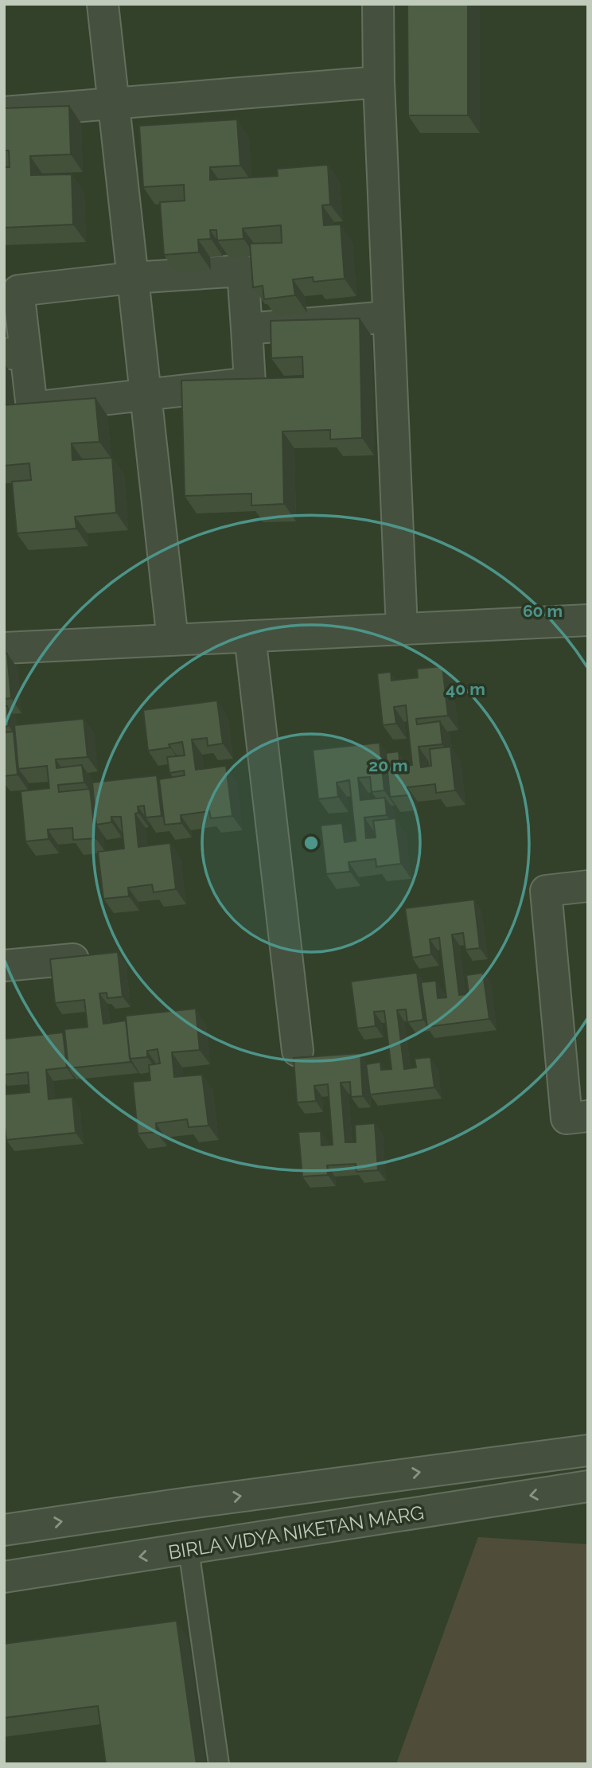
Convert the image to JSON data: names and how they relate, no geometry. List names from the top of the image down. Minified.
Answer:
{"streets":{"street":["BIRLA VIDYA NIKETAN MARG"]},"rings":["60 m","40 m","20 m"]}
